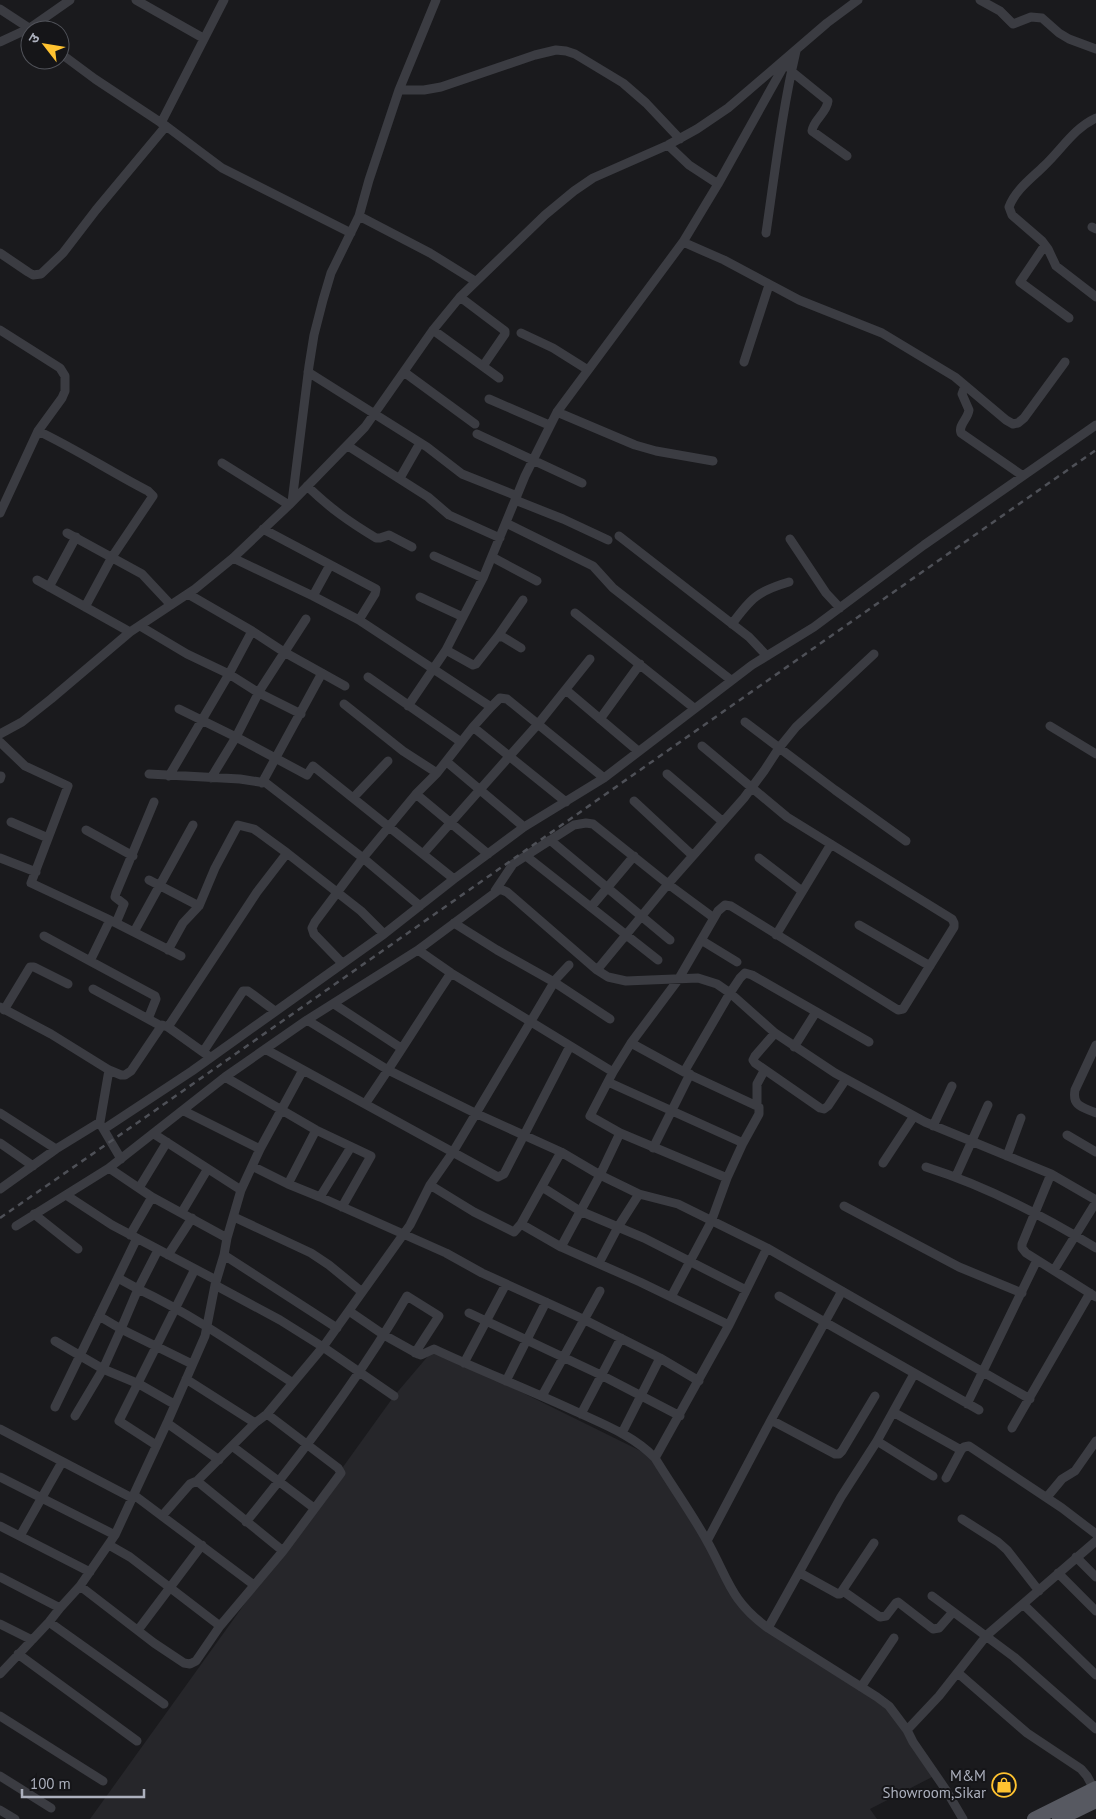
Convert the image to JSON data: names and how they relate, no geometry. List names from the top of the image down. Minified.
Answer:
{"places":{"shop":["M&M Showroom,Sikar"]},"scale_bar":"100 m","north":"top left"}
